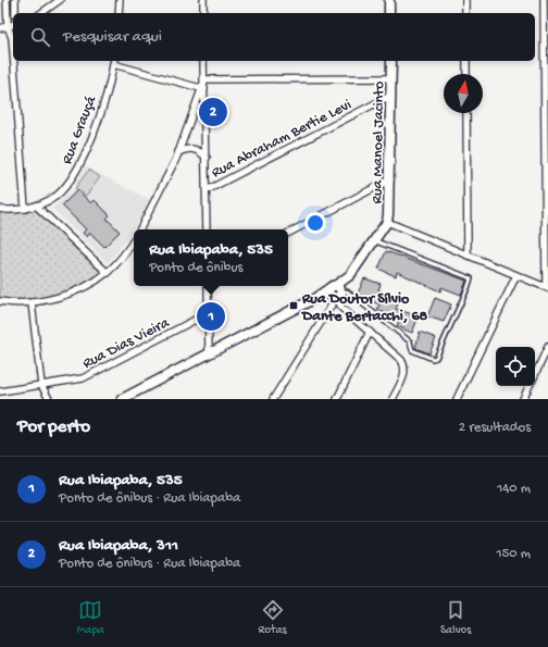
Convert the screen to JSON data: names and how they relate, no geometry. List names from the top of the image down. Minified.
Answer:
{"streets":{"street":["Rua Grauçá","Rua Abraham Bertie Levi","Rua Manoel Jacinto","Rua Dias Vieira"]},"crossings":[["Rua Abraham Bertie Levi","Rua Manoel Jacinto"]],"places":{"transit":["Rua Doutor Sílvio Dante Bertacchi, 68"]},"north":"top","page":{"search":"Pesquisar aqui","pins":["2","1"],"popup":["Rua Ibiapaba, 535","Ponto de ônibus"],"heading":["Por perto","2 resultados"],"list":[{"mark":"1","name":"Rua Ibiapaba, 535","note":"Ponto de ônibus · Rua Ibiapaba","value":"140 m"},{"mark":"2","name":"Rua Ibiapaba, 311","note":"Ponto de ônibus · Rua Ibiapaba","value":"150 m"}],"nav":["Mapa","Rotas","Salvos"]}}
